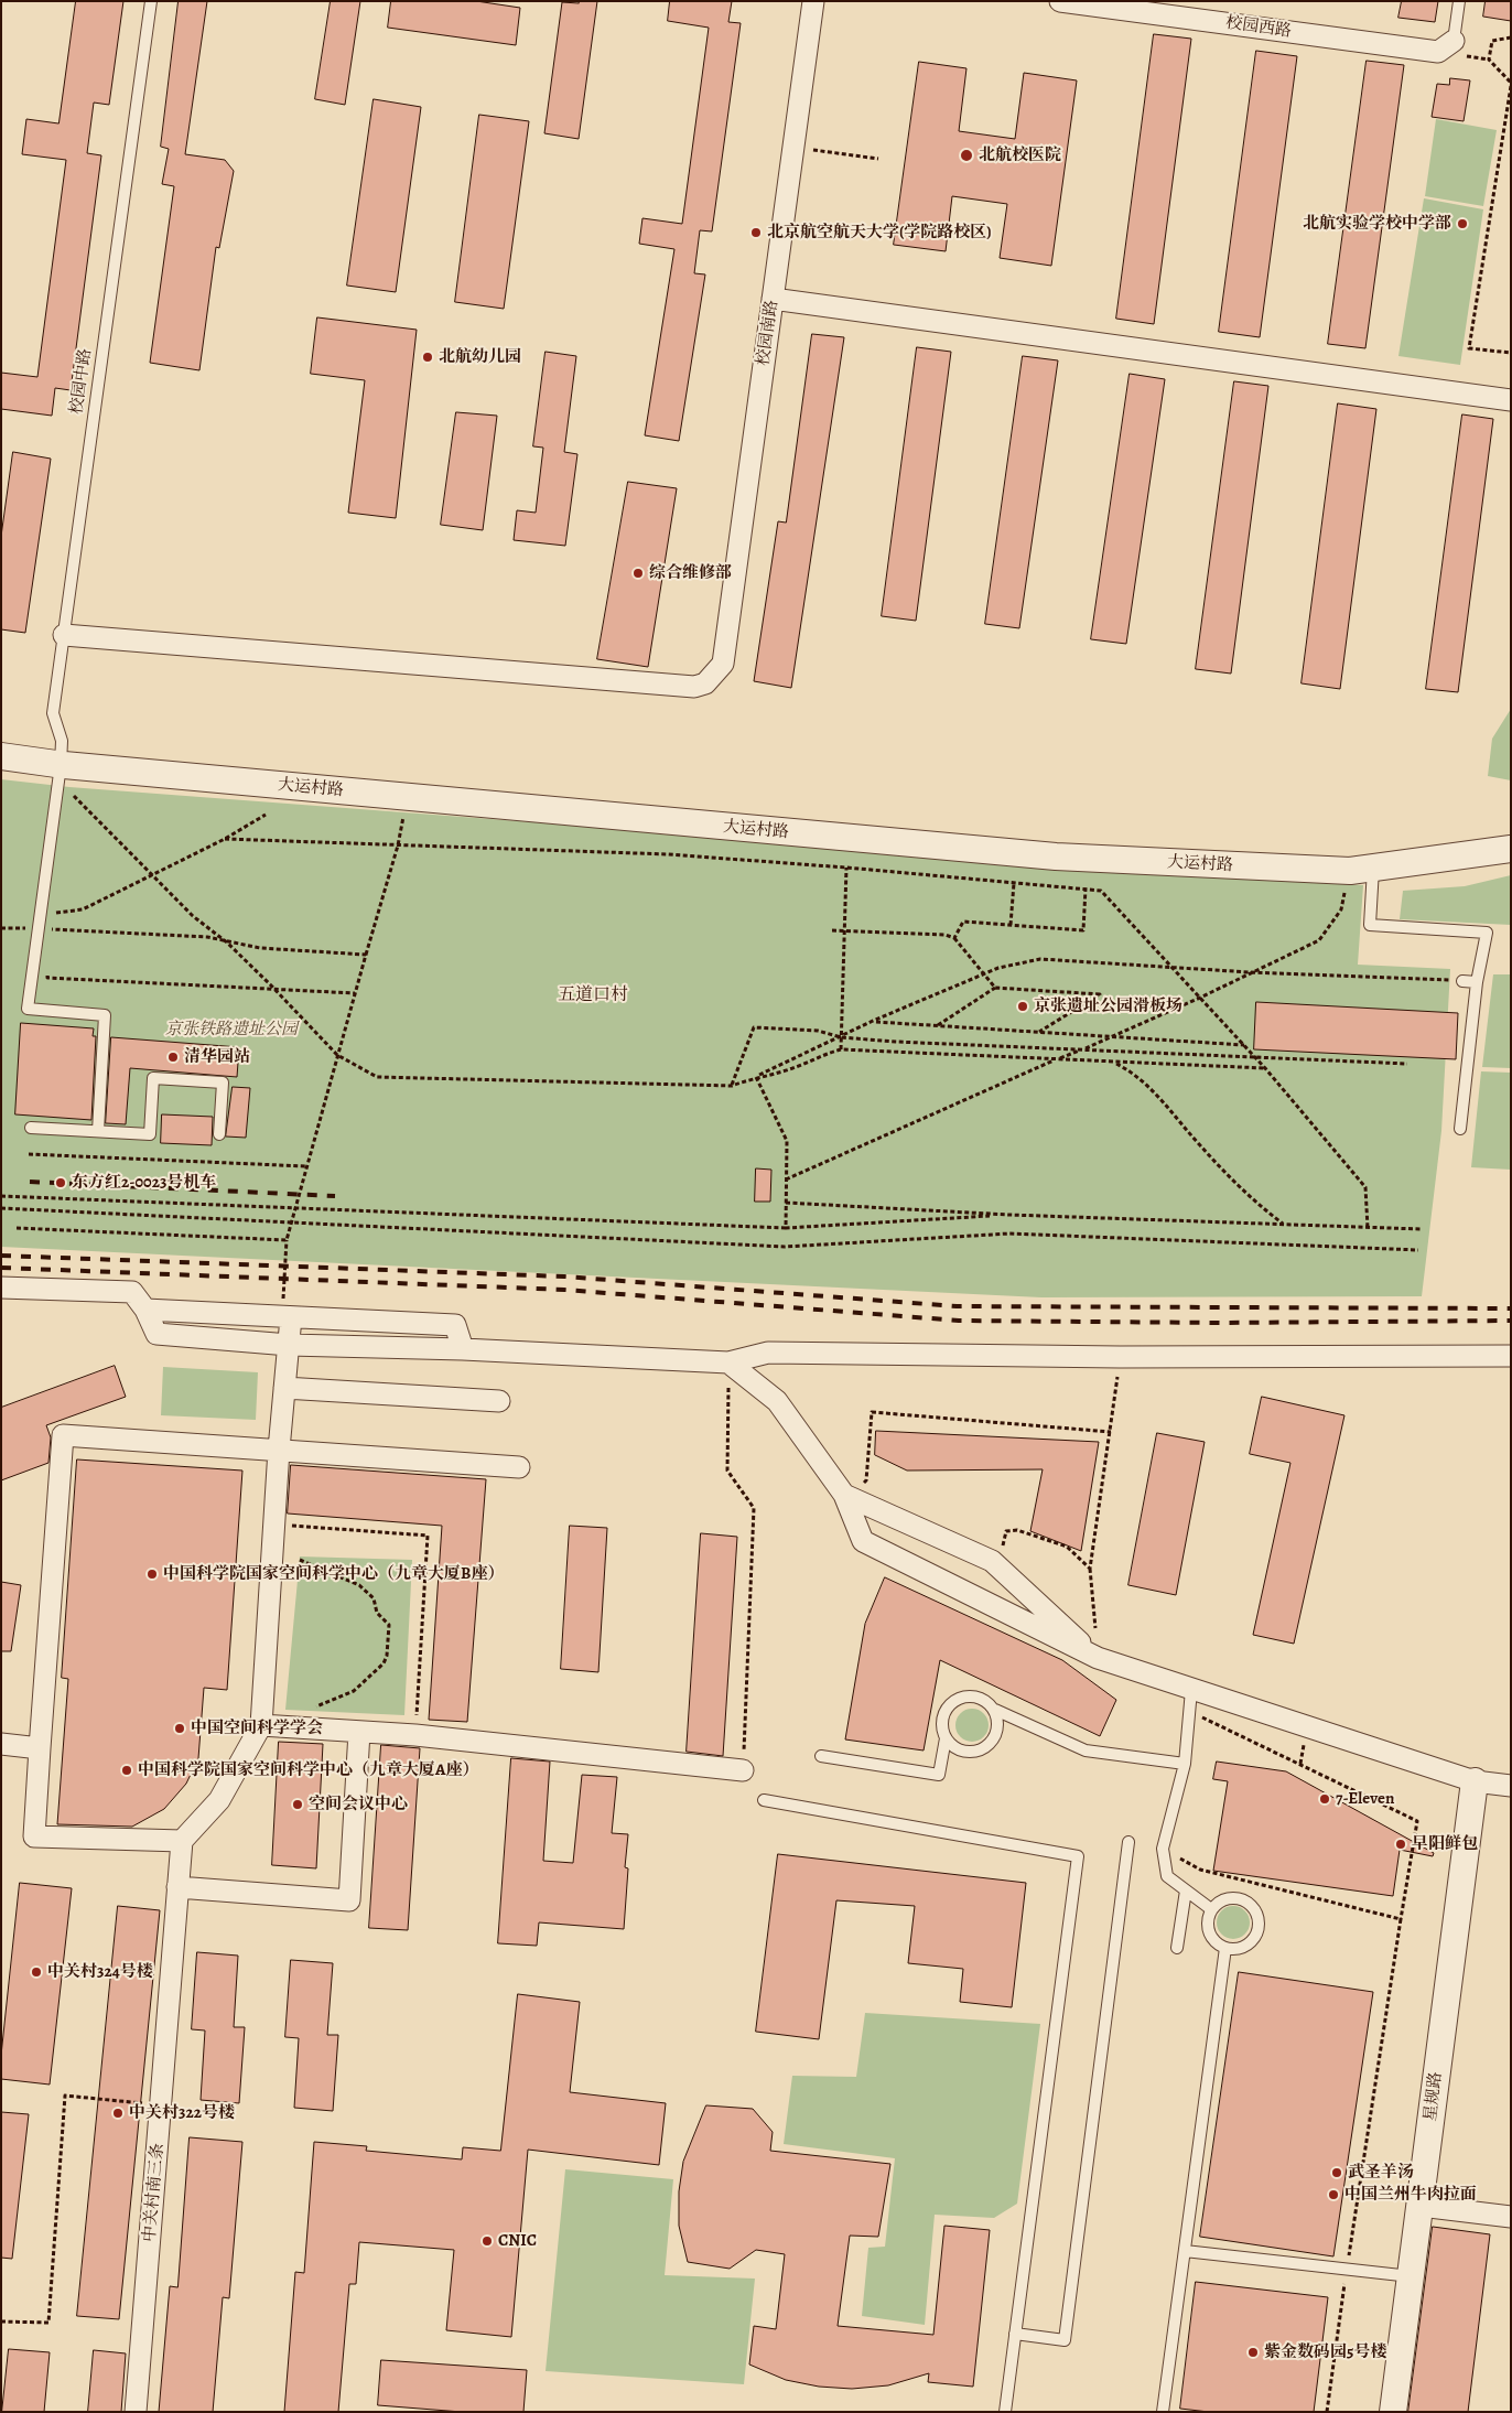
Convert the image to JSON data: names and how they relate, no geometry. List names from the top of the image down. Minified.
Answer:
{"streets":{"street":["校园西路","校园南路","大运村路","星规路","中关村南三条"],"lane":["校园中路"]},"crossings":[["校园南路","校园中路"],["校园中路","大运村路"]],"districts":["五道口村"],"parks":["京张铁路遗址公园"],"places":["北航校医院","北航实验学校中学部","北京航空航天大学(学院路校区)","北航幼儿园","综合维修部","京张遗址公园滑板场","清华园站","东方红2-0023号机车","中国科学院国家空间科学中心（九章大厦B座）","中国空间科学学会","中国科学院国家空间科学中心（九章大厦A座）","7-Eleven","空间会议中心","早阳鲜包","中关村324号楼","中关村322号楼","武圣羊汤","中国兰州牛肉拉面","CNIC","紫金数码园5号楼"]}
